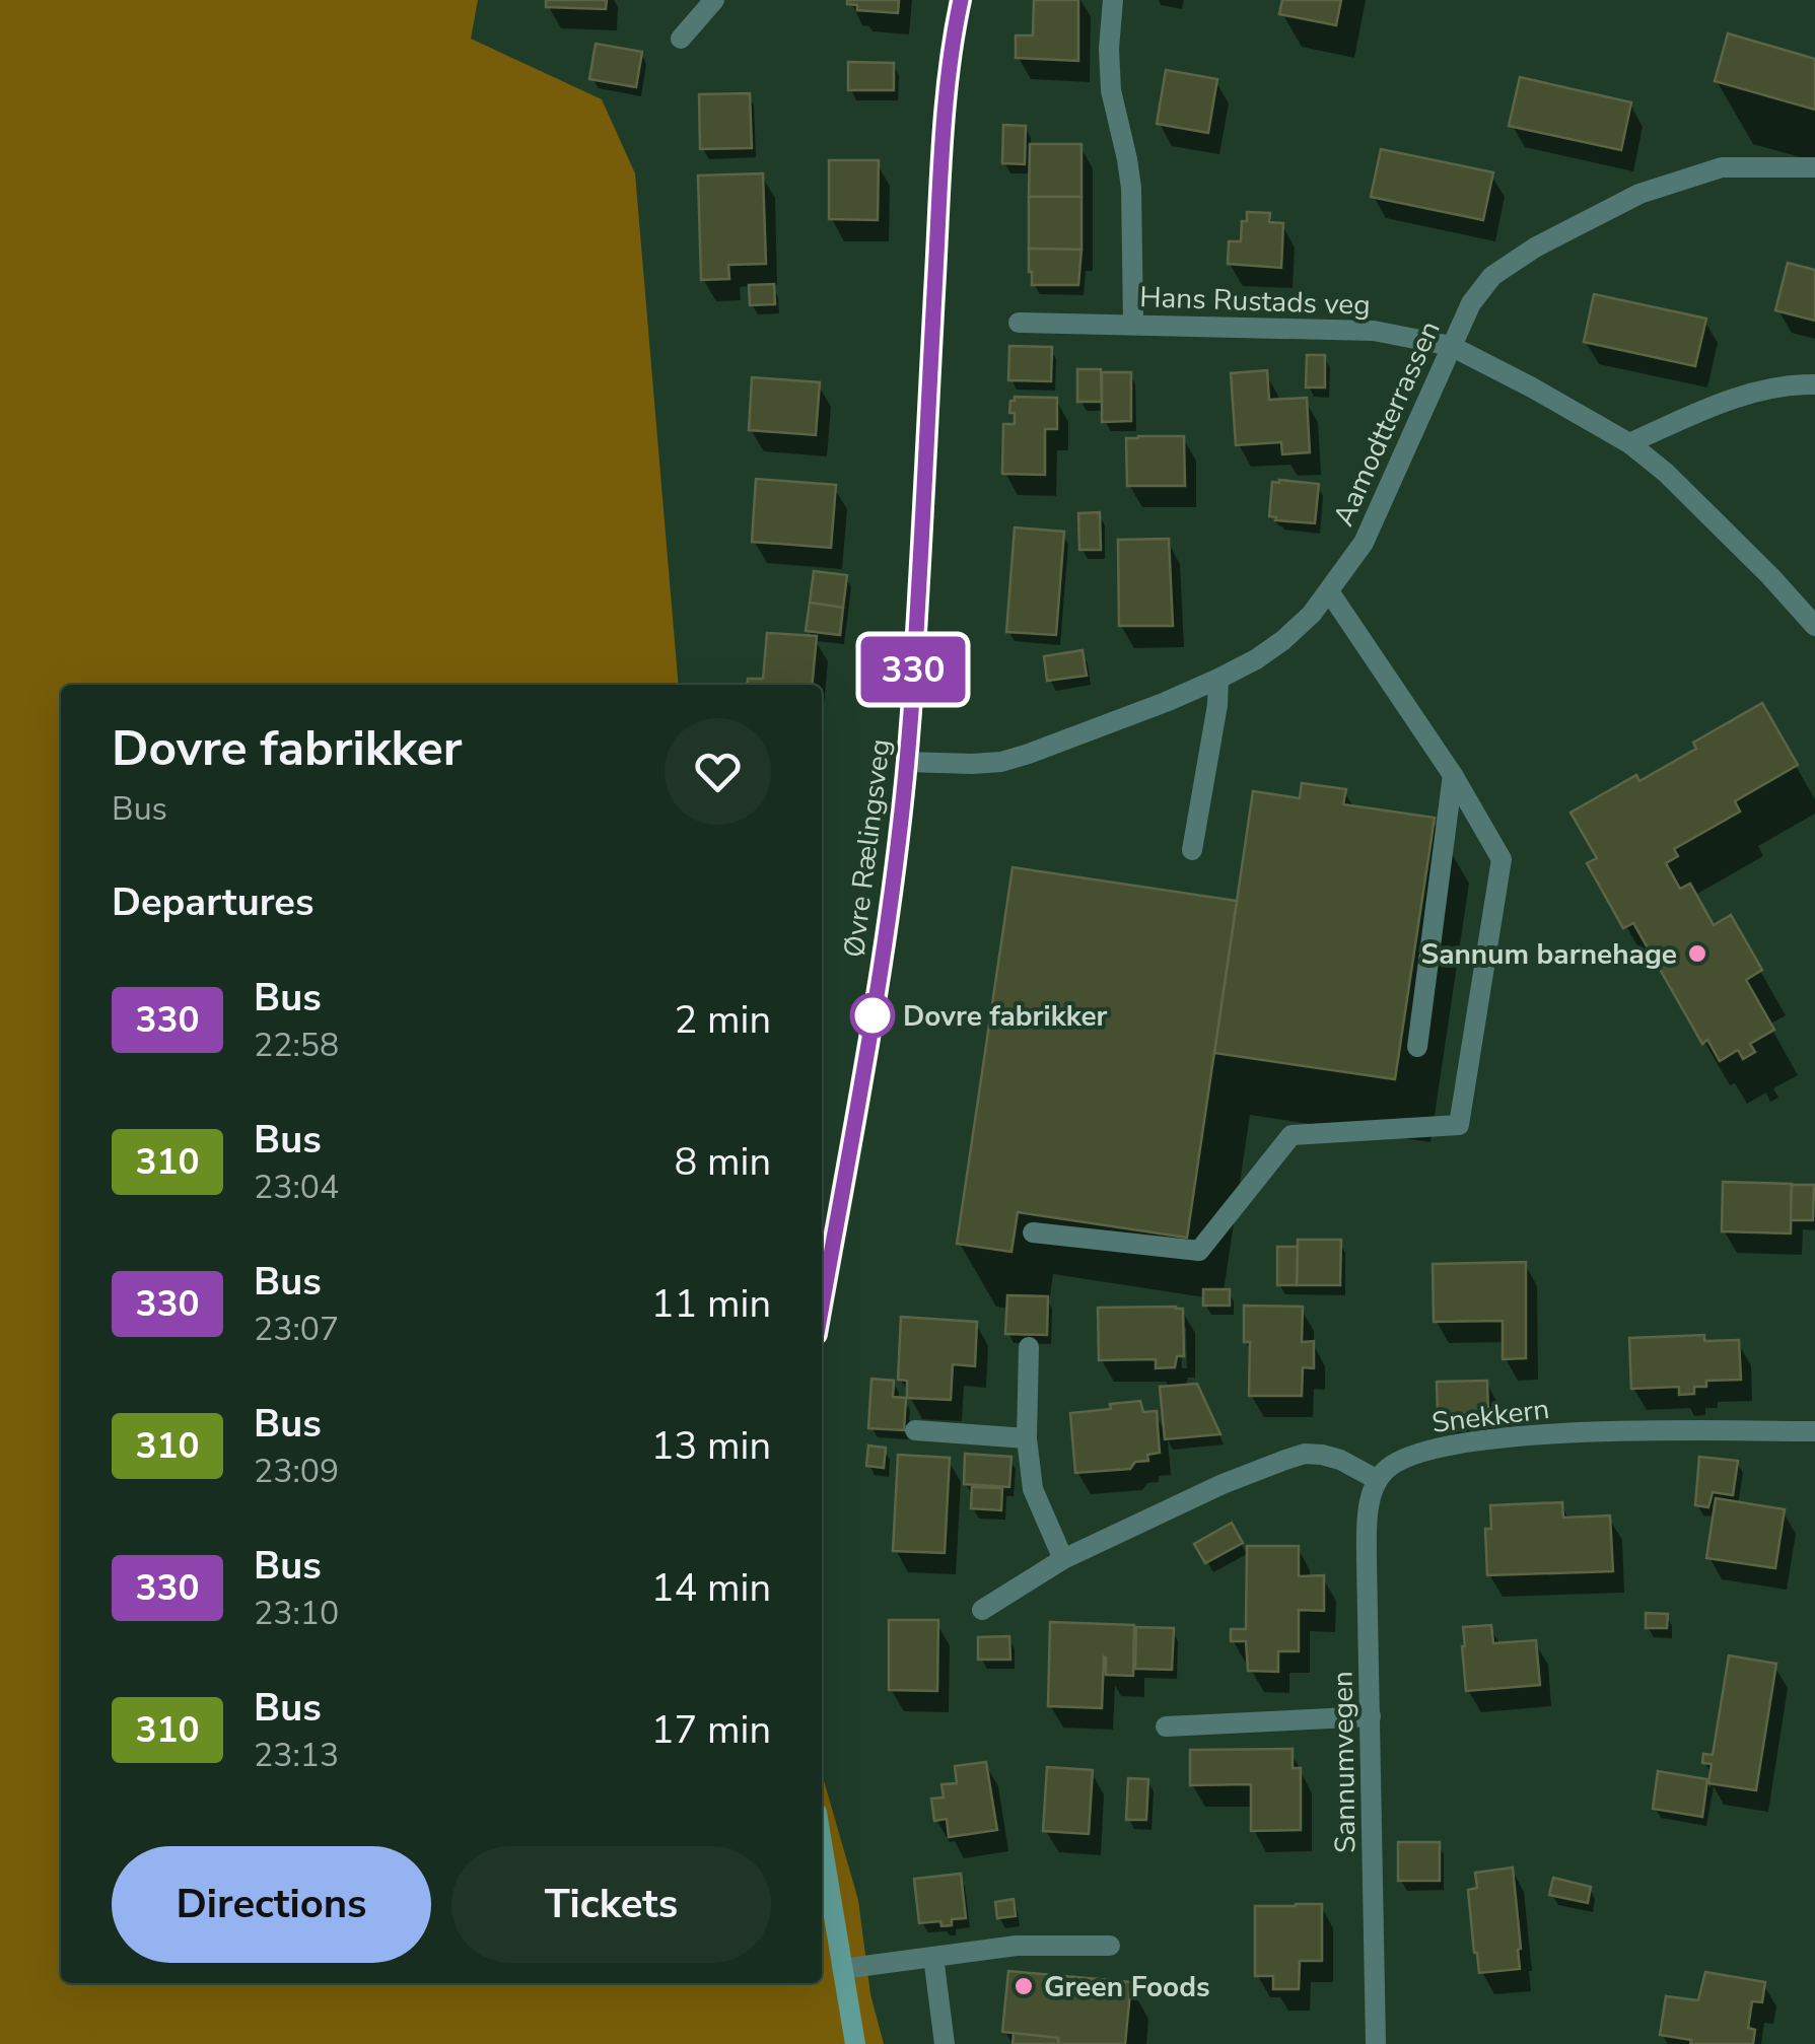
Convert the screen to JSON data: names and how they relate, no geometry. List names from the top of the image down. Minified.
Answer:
{"streets":{"main road":["Øvre Rælingsveg"],"street":["Hans Rustads veg","Aamodtterrassen","Snekkern","Sannumvegen"]},"crossings":[["Hans Rustads veg","Aamodtterrassen"],["Aamodtterrassen","Øvre Rælingsveg"],["Snekkern","Sannumvegen"]],"places":["Sannum barnehage","Dovre fabrikker","Green Foods"],"lines":["bus line 330"],"page":{"on_map":"330","heading":[["Dovre fabrikker","Bus"],"Departures"],"list":[{"mark":"330","name":"Bus","note":"22:58","value":"2 min"},{"mark":"310","name":"Bus","note":"23:04","value":"8 min"},{"mark":"330","name":"Bus","note":"23:07","value":"11 min"},{"mark":"310","name":"Bus","note":"23:09","value":"13 min"},{"mark":"330","name":"Bus","note":"23:10","value":"14 min"},{"mark":"310","name":"Bus","note":"23:13","value":"17 min"}],"buttons":["Directions","Tickets"]}}
